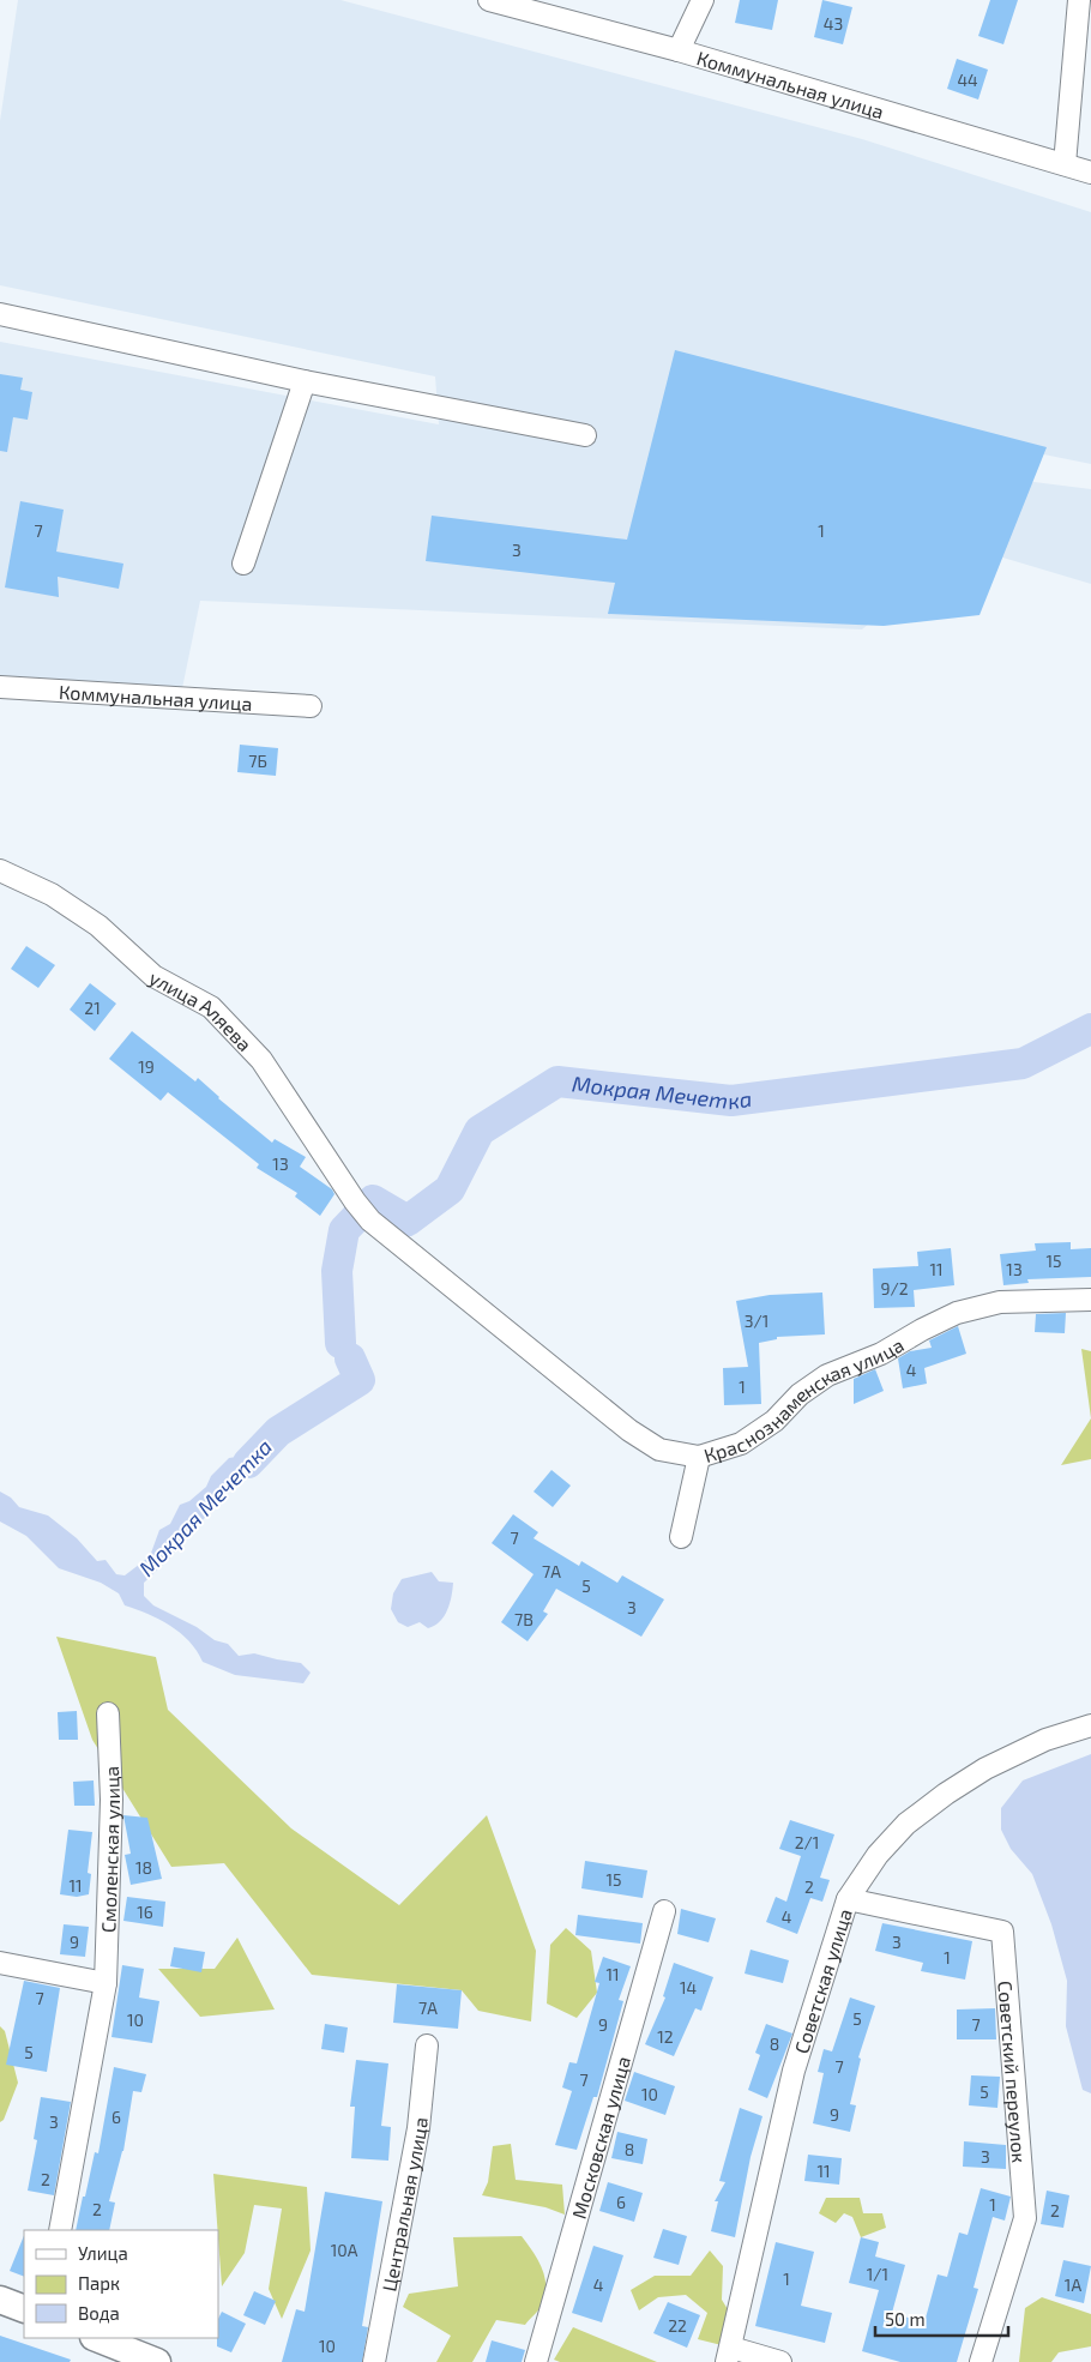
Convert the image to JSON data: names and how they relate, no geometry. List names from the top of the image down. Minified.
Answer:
{"streets":{"street":["Коммунальная улица","улица Аляева","Краснознаменская улица","Смоленская улица","Советская улица","Советский переулок","Московская улица","Центральная улица"]},"crossings":[["улица Аляева","Краснознаменская улица"],["Советская улица","Советский переулок"]],"water":["Мокрая Мечетка"],"house_numbers":["43","44","7","1","3","7Б","21","19","13","15","11","13","9/2","3/1","4","1","7","7А","5","3","7В","2/1","18","15","11","2","16","4","9","3","1","11","14","7","7А","5","10","9","7","12","8","5","7","7","5","10","9","6","3","8","3","11","2","6","1","2","2","10А","1/1","1","4","1А","22","10"],"legend":["Улица","Парк","Вода"],"scale_bar":"50 m"}
